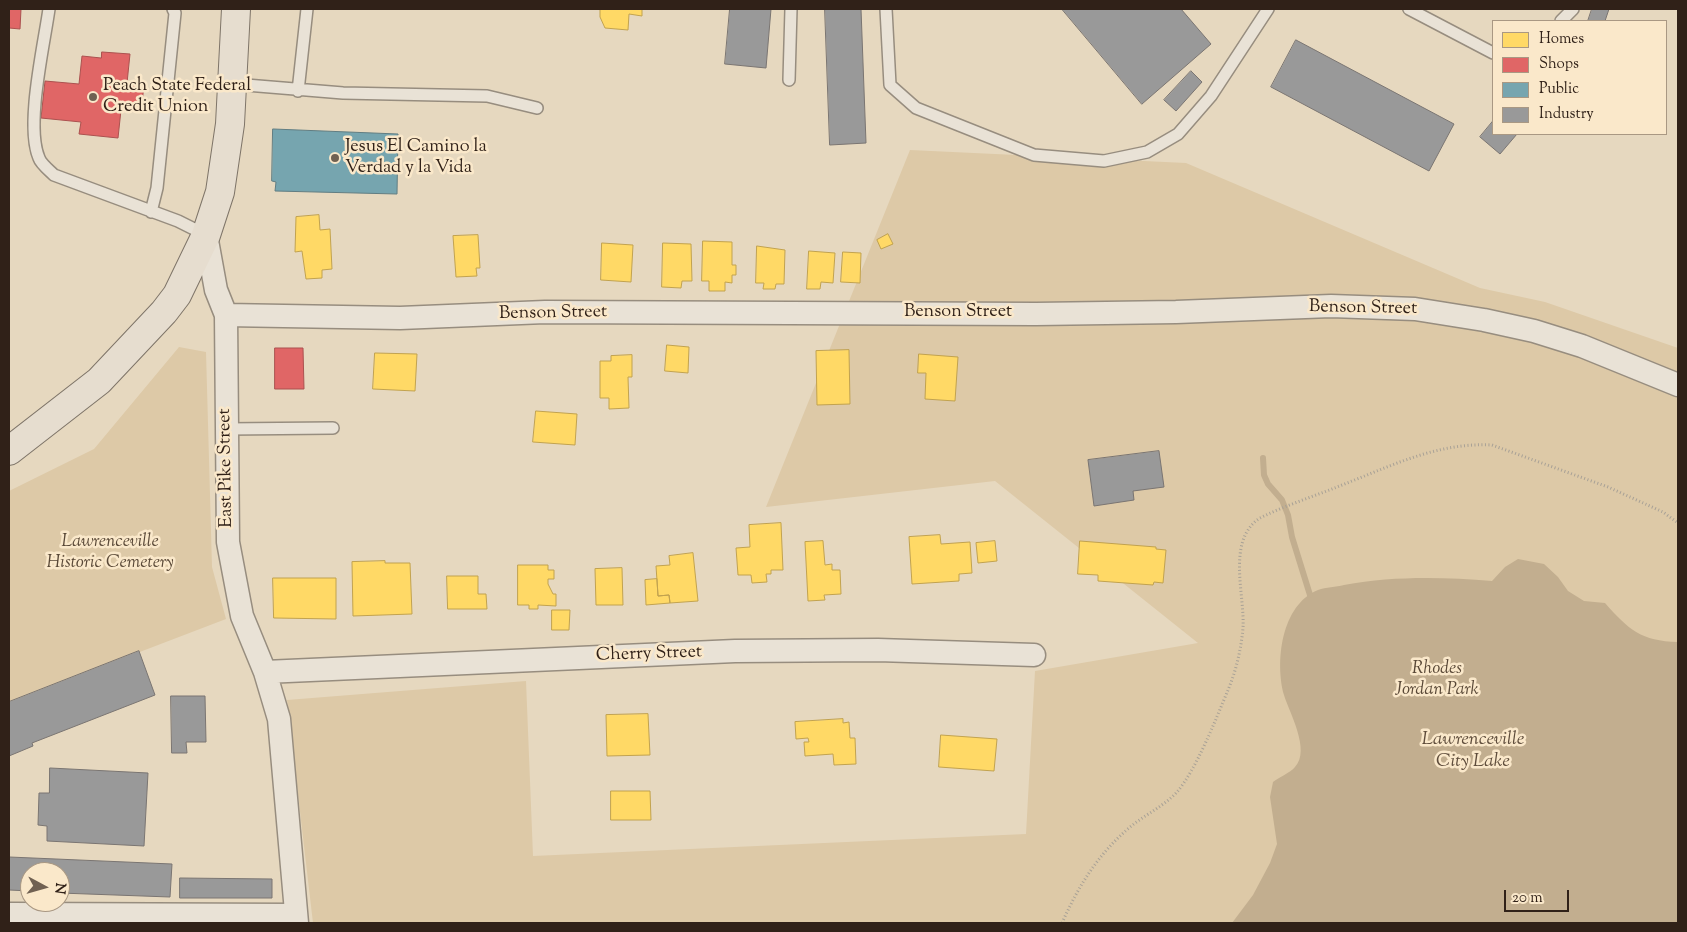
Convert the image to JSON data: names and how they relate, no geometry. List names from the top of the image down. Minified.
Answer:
{"streets":{"main road":["East Pike Street"],"street":["Benson Street","Cherry Street"]},"crossings":[["Benson Street","East Pike Street"],["East Pike Street","Cherry Street"]],"water":["Lawrenceville City Lake"],"parks":["Lawrenceville Historic Cemetery","Rhodes Jordan Park"],"places":["Peach State Federal Credit Union","Jesus El Camino la Verdad y la Vida"],"legend":["Homes","Shops","Public","Industry"],"scale_bar":"20 m","north":"right"}
